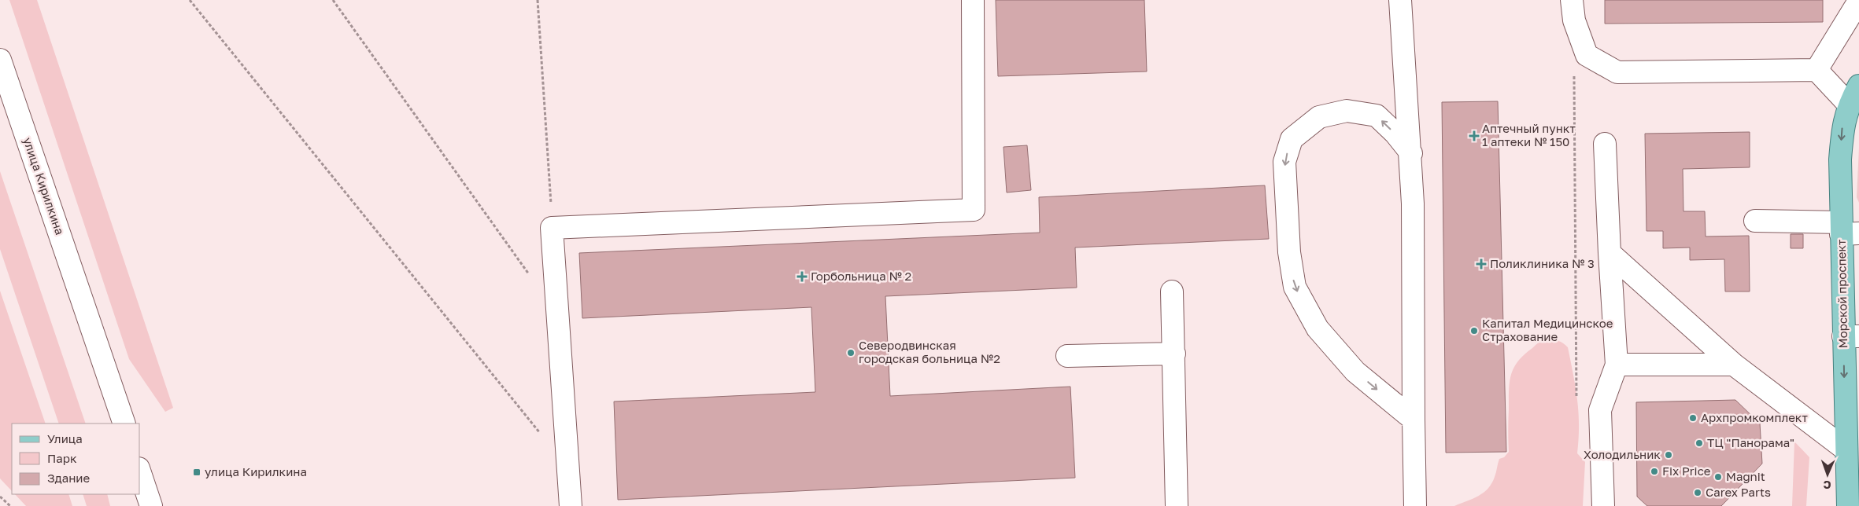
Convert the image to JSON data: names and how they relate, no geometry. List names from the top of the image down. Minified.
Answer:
{"streets":{"main road":["Морской проспект"],"street":["улица Кирилкина"]},"one_way":["Морской проспект"],"places":{"health":["Аптечный пункт 1 аптеки № 150","Поликлиника № 3","Горбольница № 2"],"other":["Капитал Медицинское Страхование","Северодвинская городская больница №2","Архпромкомплект","ТЦ \"Панорама\"","Холодильник","Fix Price","Magnit","Carex Parts"],"transit":["улица Кирилкина"]},"legend":["Улица","Парк","Здание"],"north":"bottom"}
